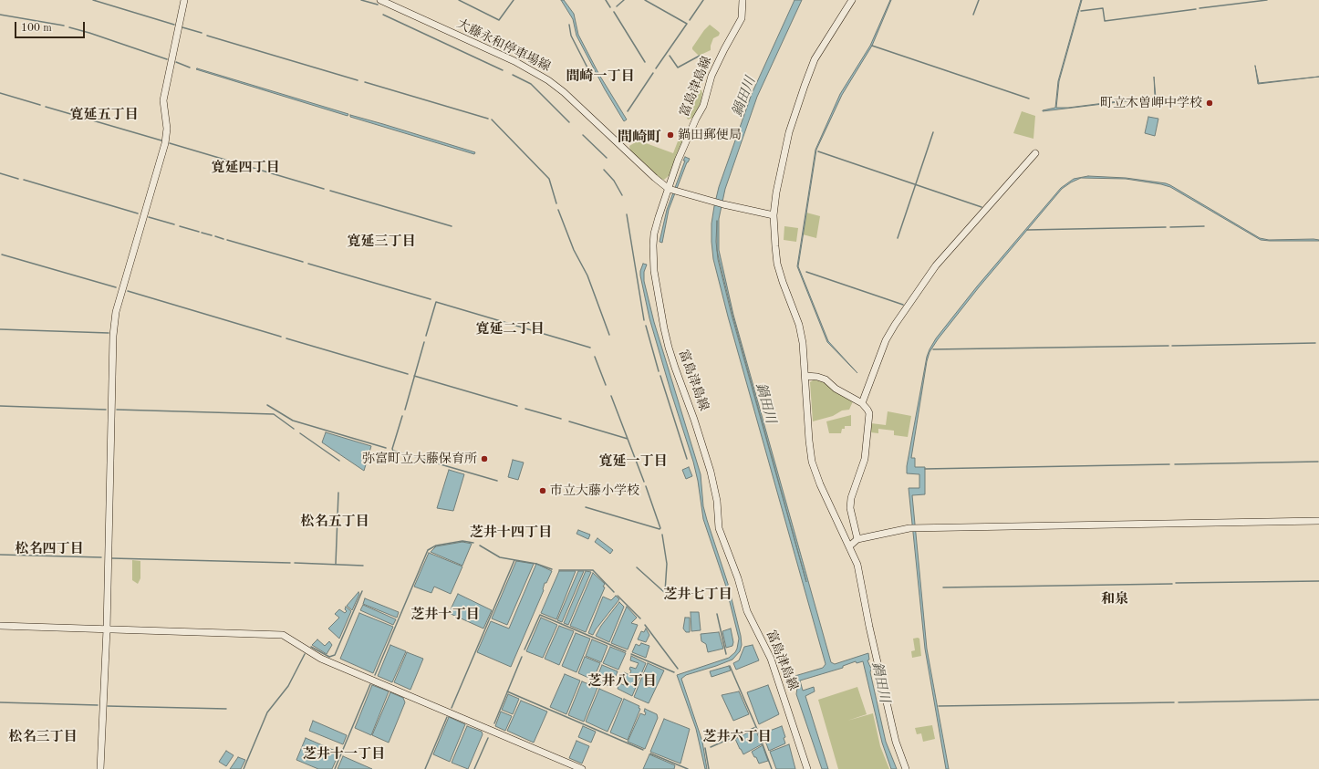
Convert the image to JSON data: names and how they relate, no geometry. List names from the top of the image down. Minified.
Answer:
{"streets":{"street":["大藤永和停車場線","富島津島線"]},"crossings":[["大藤永和停車場線","富島津島線"]],"districts":["間崎一丁目","寛延五丁目","間崎町","寛延四丁目","寛延三丁目","寛延二丁目","寛延一丁目","松名五丁目","芝井十四丁目","松名四丁目","芝井七丁目","和泉","芝井十丁目","芝井八丁目","松名三丁目","芝井六丁目","芝井十一丁目"],"water":["鍋田川"],"places":["町立木曽岬中学校","鍋田郵便局","弥富町立大藤保育所","市立大藤小学校"],"scale_bar":"100 m"}
